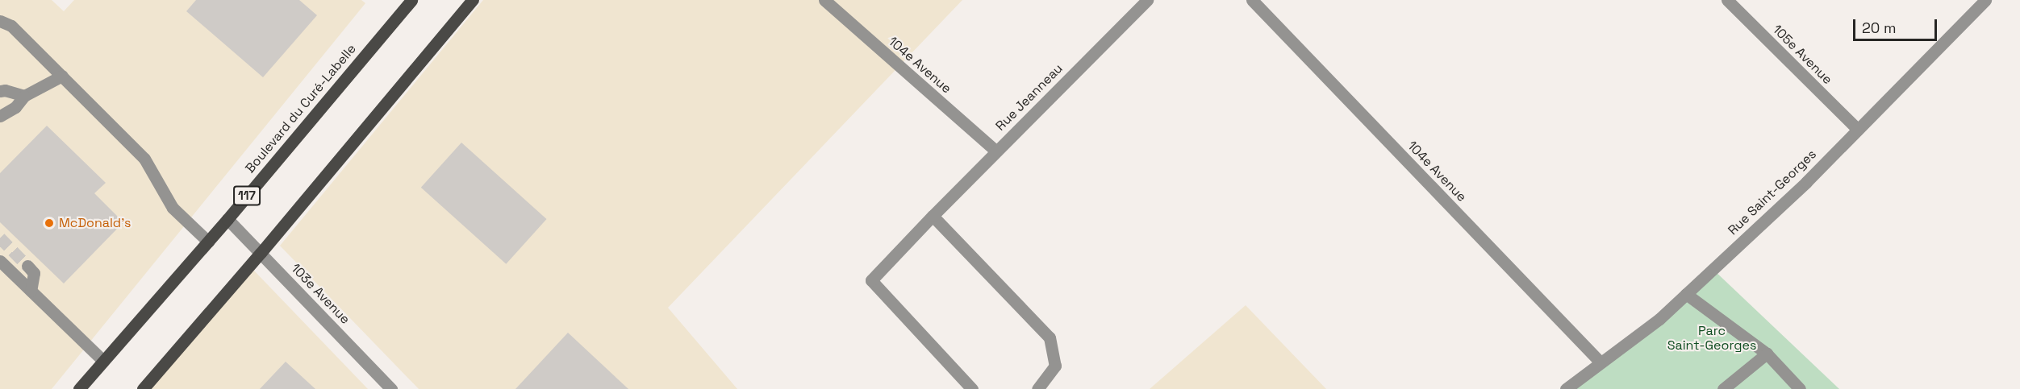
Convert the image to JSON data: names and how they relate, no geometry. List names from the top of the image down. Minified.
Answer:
{"streets":{"main road":["Boulevard du Curé-Labelle","117"],"street":["105e Avenue","104e Avenue","Rue Jeanneau","Rue Saint-Georges","103e Avenue"]},"crossings":[["105e Avenue","Rue Saint-Georges"],["104e Avenue","Rue Jeanneau"],["104e Avenue","Rue Saint-Georges"],["Boulevard du Curé-Labelle","103e Avenue"]],"parks":["Parc Saint-Georges"],"places":["McDonald's"],"scale_bar":"20 m"}
